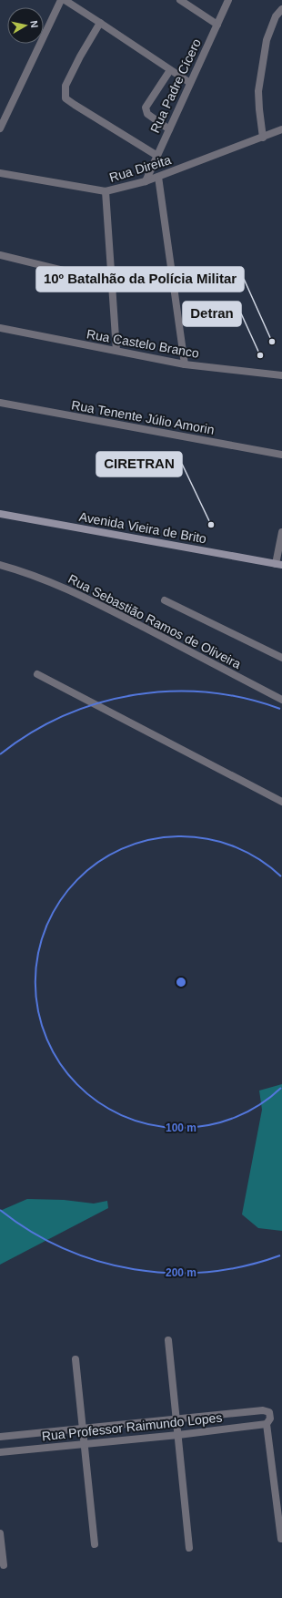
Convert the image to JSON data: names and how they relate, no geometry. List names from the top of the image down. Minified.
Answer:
{"streets":{"main road":["Avenida Vieira de Brito"],"street":["Rua Padre Cícero","Rua Direita","Rua Castelo Branco","Rua Tenente Júlio Amorin","Rua Sebastião Ramos de Oliveira","Rua Professor Raimundo Lopes"]},"crossings":[["Rua Padre Cícero","Rua Direita"]],"places":["10º Batalhão da Polícia Militar","Detran","CIRETRAN"],"north":"right","rings":["100 m","200 m"]}
